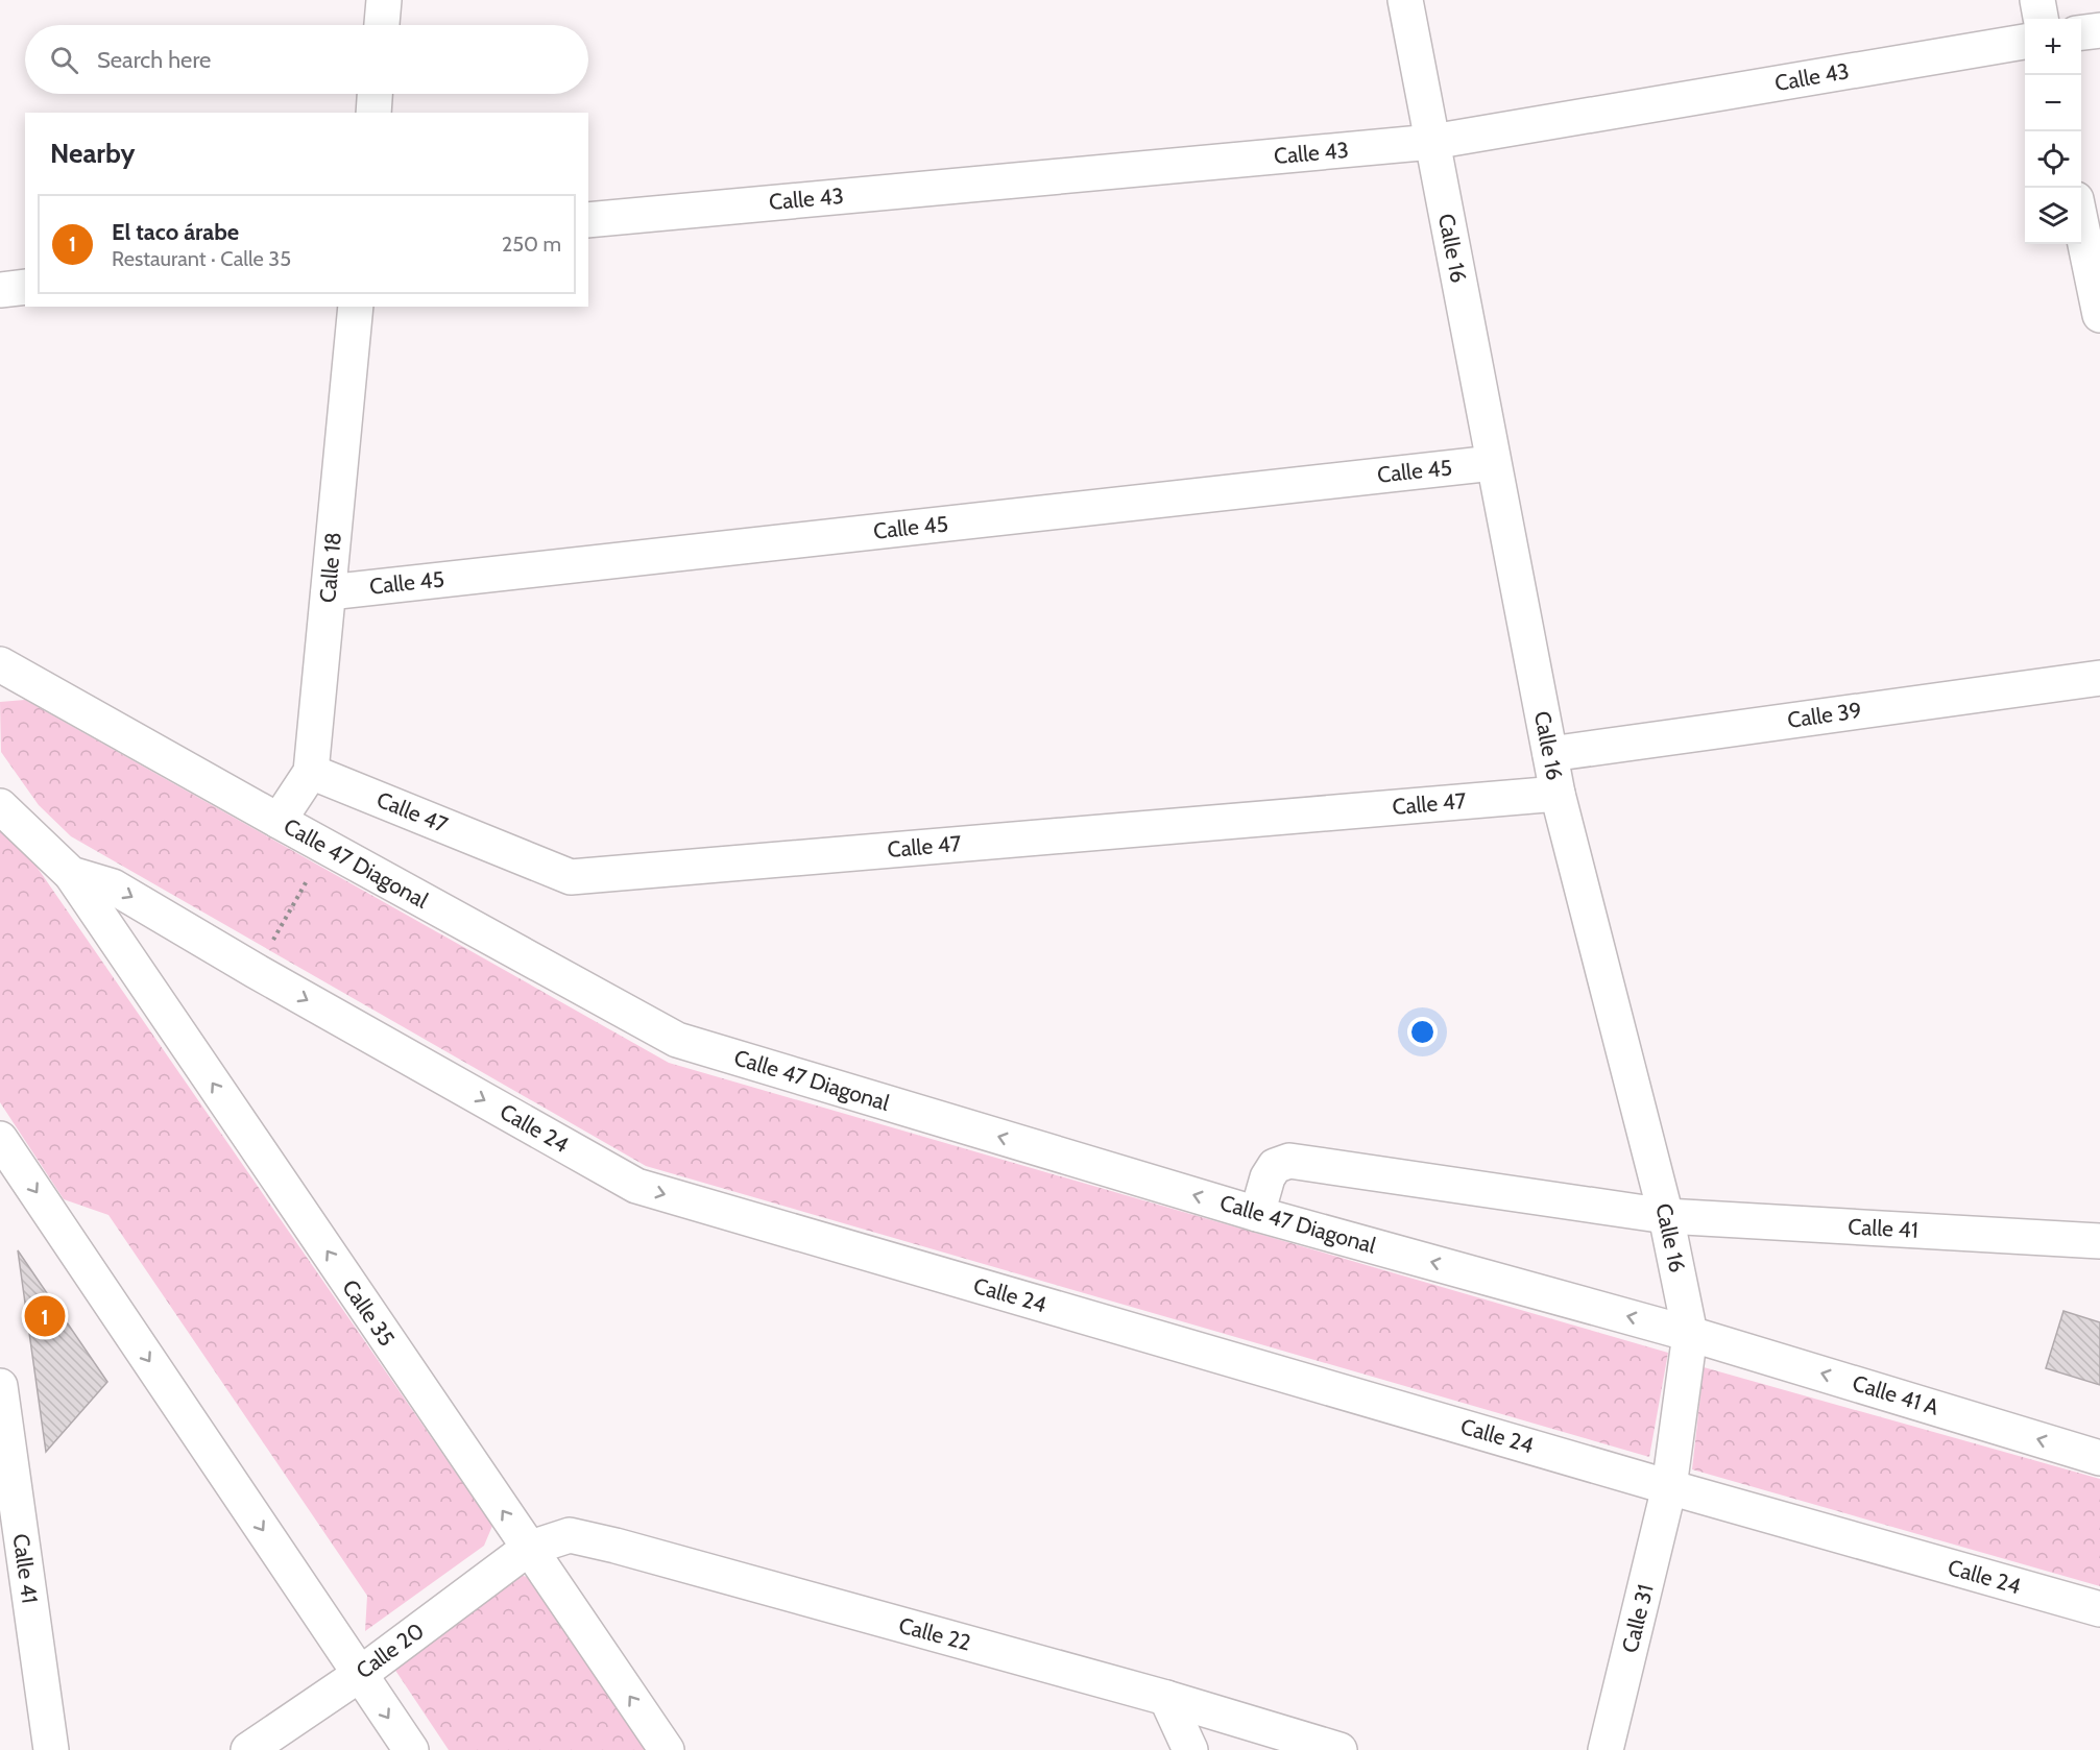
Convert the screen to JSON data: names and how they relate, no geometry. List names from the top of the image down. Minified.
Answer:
{"streets":{"street":["Calle 43","Calle 16","Calle 45","Calle 18","Calle 39","Calle 47","Calle 47 Diagonal","Calle 24","Calle 41","Calle 35","Calle 41 A","Calle 31","Calle 22","Calle 20"]},"crossings":[["Calle 43","Calle 16"],["Calle 16","Calle 45"],["Calle 16","Calle 39"],["Calle 16","Calle 47"],["Calle 16","Calle 47 Diagonal"],["Calle 16","Calle 24"],["Calle 16","Calle 41"],["Calle 16","Calle 41 A"],["Calle 16","Calle 31"],["Calle 45","Calle 18"],["Calle 18","Calle 47"],["Calle 18","Calle 47 Diagonal"],["Calle 47 Diagonal","Calle 41"],["Calle 47 Diagonal","Calle 41 A"],["Calle 24","Calle 35"],["Calle 24","Calle 31"],["Calle 35","Calle 22"],["Calle 35","Calle 20"],["Calle 22","Calle 20"]],"one_way":["Calle 47 Diagonal","Calle 24","Calle 41 A"],"page":{"map_buttons":["+","−"],"search":"Search here","heading":"Nearby","list":[{"mark":"1","name":"El taco árabe","note":"Restaurant · Calle 35","value":"250 m"}],"pins":"1"}}
